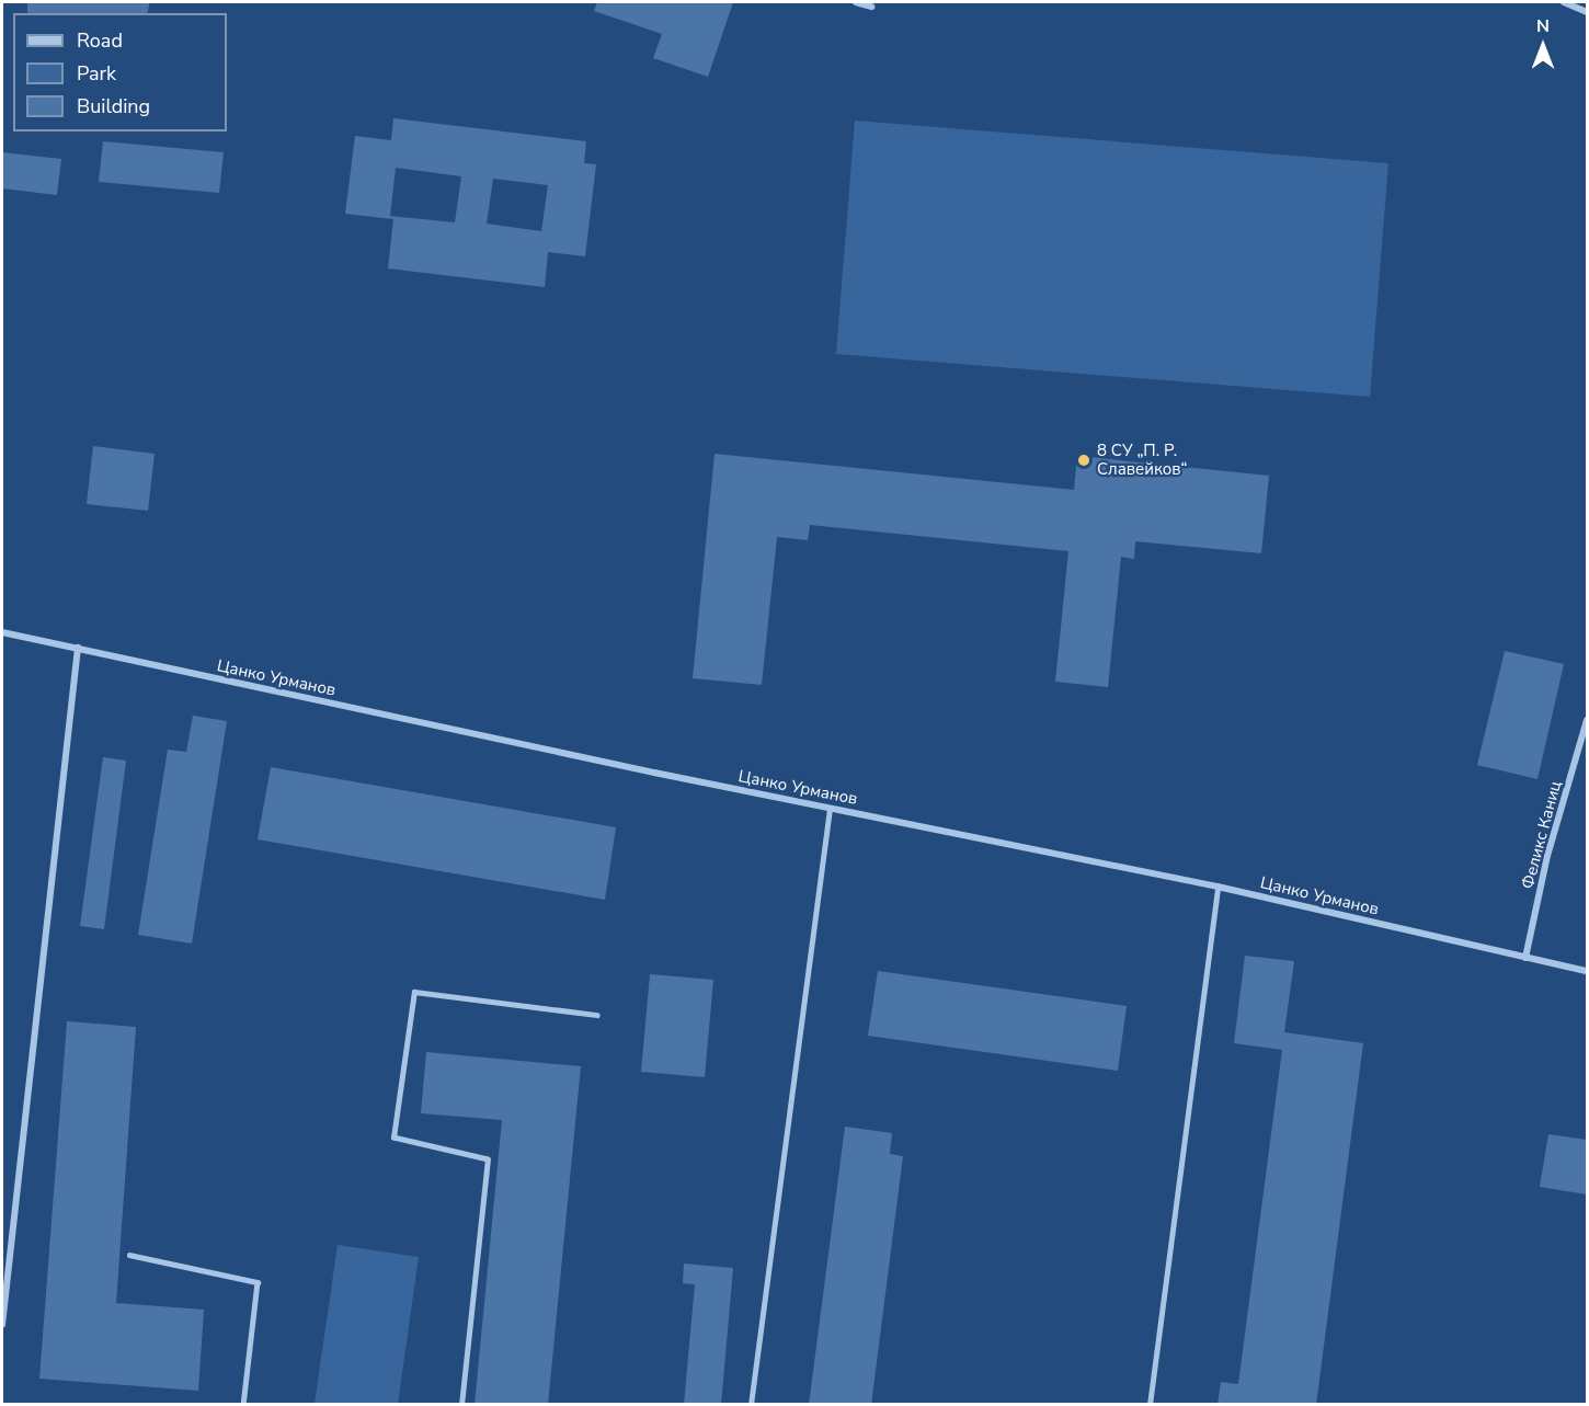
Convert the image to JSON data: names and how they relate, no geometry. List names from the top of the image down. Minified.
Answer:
{"streets":{"street":["Цанко Урманов","Феликс Каниц"]},"crossings":[["Цанко Урманов","Феликс Каниц"]],"places":["8 СУ „П. Р. Славейков“"],"legend":["Road","Park","Building"],"north":"top"}
